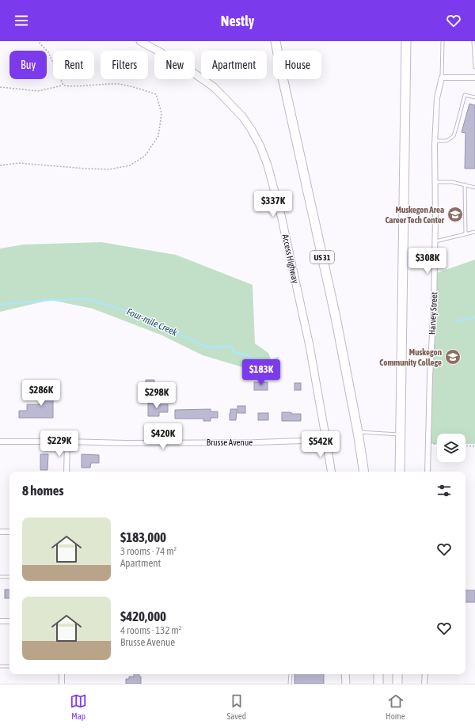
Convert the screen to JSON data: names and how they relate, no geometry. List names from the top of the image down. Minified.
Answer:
{"streets":{"highway":["US 31"],"street":["Access Highway","Harvey Street","Brusse Avenue"]},"crossings":[["Access Highway","Brusse Avenue"]],"water":["Four-mile Creek"],"places":{"school or university":["Muskegon Area Career Tech Center","Muskegon Community College"]},"page":{"header":"Nestly","chip":["Buy","Rent","Filters","New","Apartment","House"],"price":["$337K","$308K","$183K","$286K","$298K","$420K","$229K","$542K"],"heading":"8 homes","list":[{"name":"$183,000","note":"3 rooms · 74 m² · Apartment"},{"name":"$420,000","note":"4 rooms · 132 m² · Brusse Avenue"}],"tabs":["Map","Saved","Home"]}}
